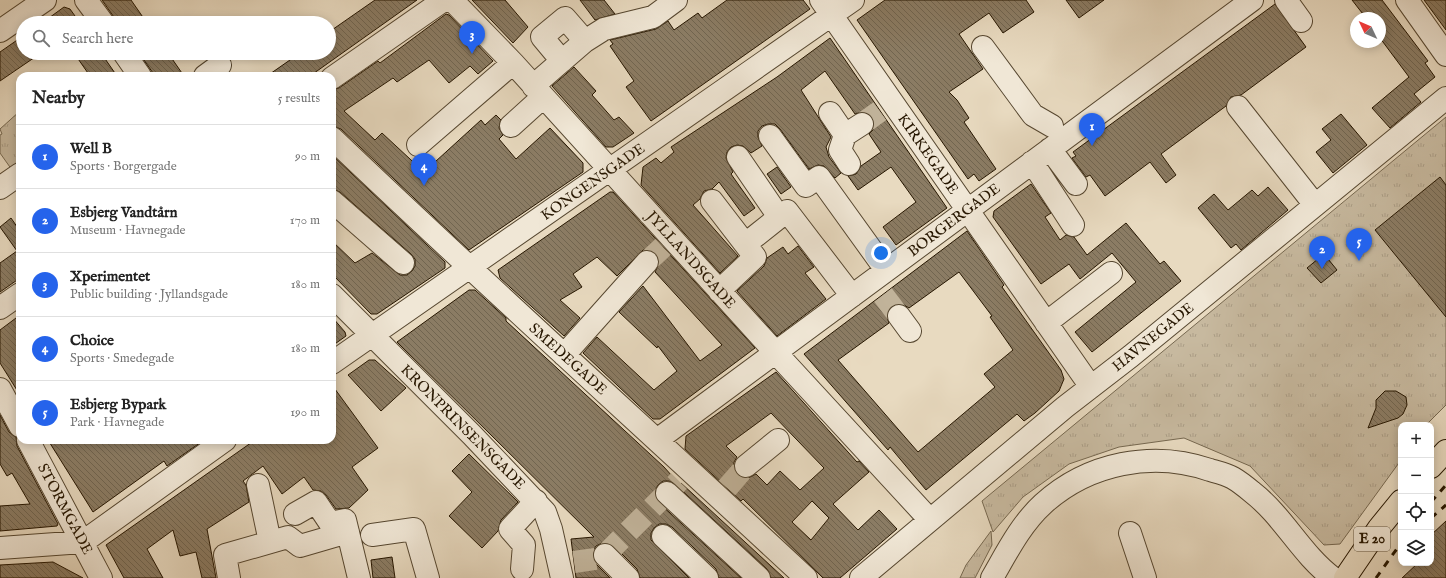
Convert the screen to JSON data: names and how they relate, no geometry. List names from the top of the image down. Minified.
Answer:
{"streets":{"main road":["E 20"],"street":["KIRKEGADE","KONGENSGADE","BORGERGADE","JYLLANDSGADE","HAVNEGADE","SMEDEGADE","KRONPRINSENSGADE","STORMGADE"]},"crossings":[["KIRKEGADE","KONGENSGADE"],["KIRKEGADE","BORGERGADE"],["KIRKEGADE","HAVNEGADE"],["KONGENSGADE","JYLLANDSGADE"],["KONGENSGADE","SMEDEGADE"],["KONGENSGADE","KRONPRINSENSGADE"],["BORGERGADE","JYLLANDSGADE"],["BORGERGADE","SMEDEGADE"],["JYLLANDSGADE","HAVNEGADE"]],"north":"top left","page":{"search":"Search here","pins":["3","1","4","5","2"],"heading":["Nearby","5 results"],"list":[{"mark":"1","name":"Well B","note":"Sports · Borgergade","value":"90 m"},{"mark":"2","name":"Esbjerg Vandtårn","note":"Museum · Havnegade","value":"170 m"},{"mark":"3","name":"Xperimentet","note":"Public building · Jyllandsgade","value":"180 m"},{"mark":"4","name":"Choice","note":"Sports · Smedegade","value":"180 m"},{"mark":"5","name":"Esbjerg Bypark","note":"Park · Havnegade","value":"190 m"}],"map_buttons":["+","−"]}}
